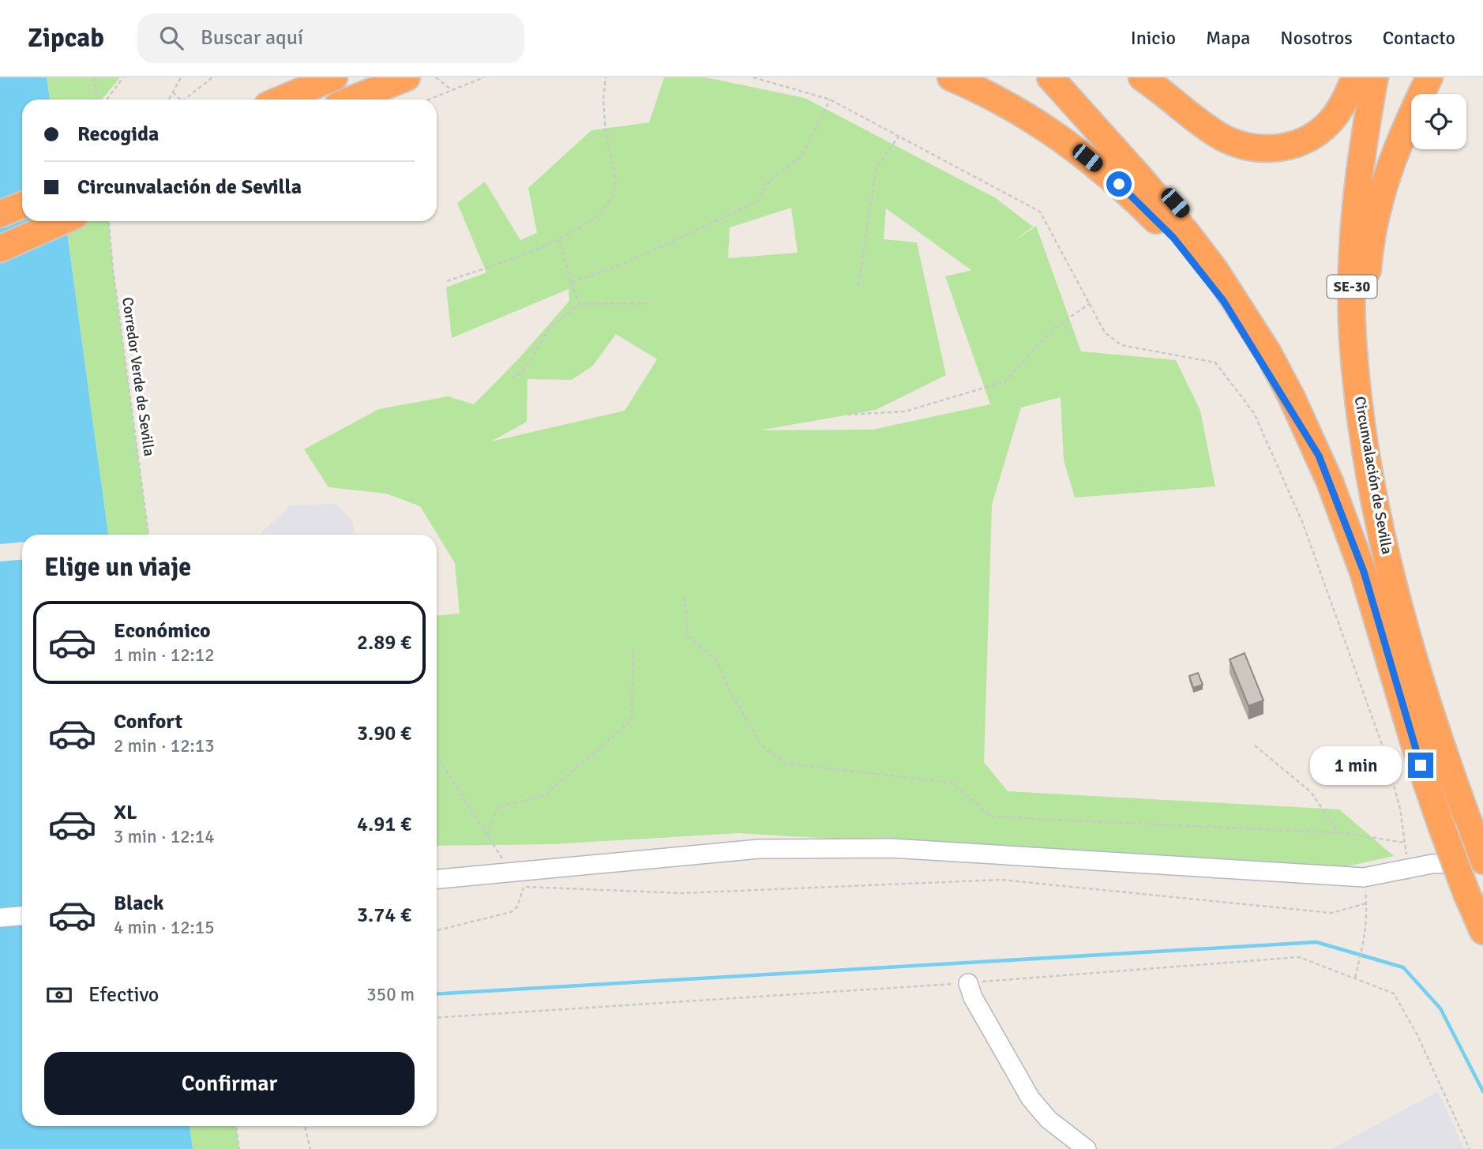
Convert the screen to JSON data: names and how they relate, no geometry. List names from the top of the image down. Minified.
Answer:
{"streets":{"highway":["SE-30","Circunvalación de Sevilla"],"path":["Corredor Verde de Sevilla"]},"page":{"header":"Zipcab","search":"Buscar aquí","nav":["Inicio","Mapa","Nosotros","Contacto"],"banner":["Recogida","Circunvalación de Sevilla"],"heading":"Elige un viaje","list":[{"name":"Económico","note":"1 min · 12:12","value":"2.89 €"},{"name":"Confort","note":"2 min · 12:13","value":"3.90 €"},{"name":"XL","note":"3 min · 12:14","value":"4.91 €"},{"name":"Black","note":"4 min · 12:15","value":"3.74 €"}],"bubble":"1 min","pay":["Efectivo","350 m"],"buttons":"Confirmar"}}
